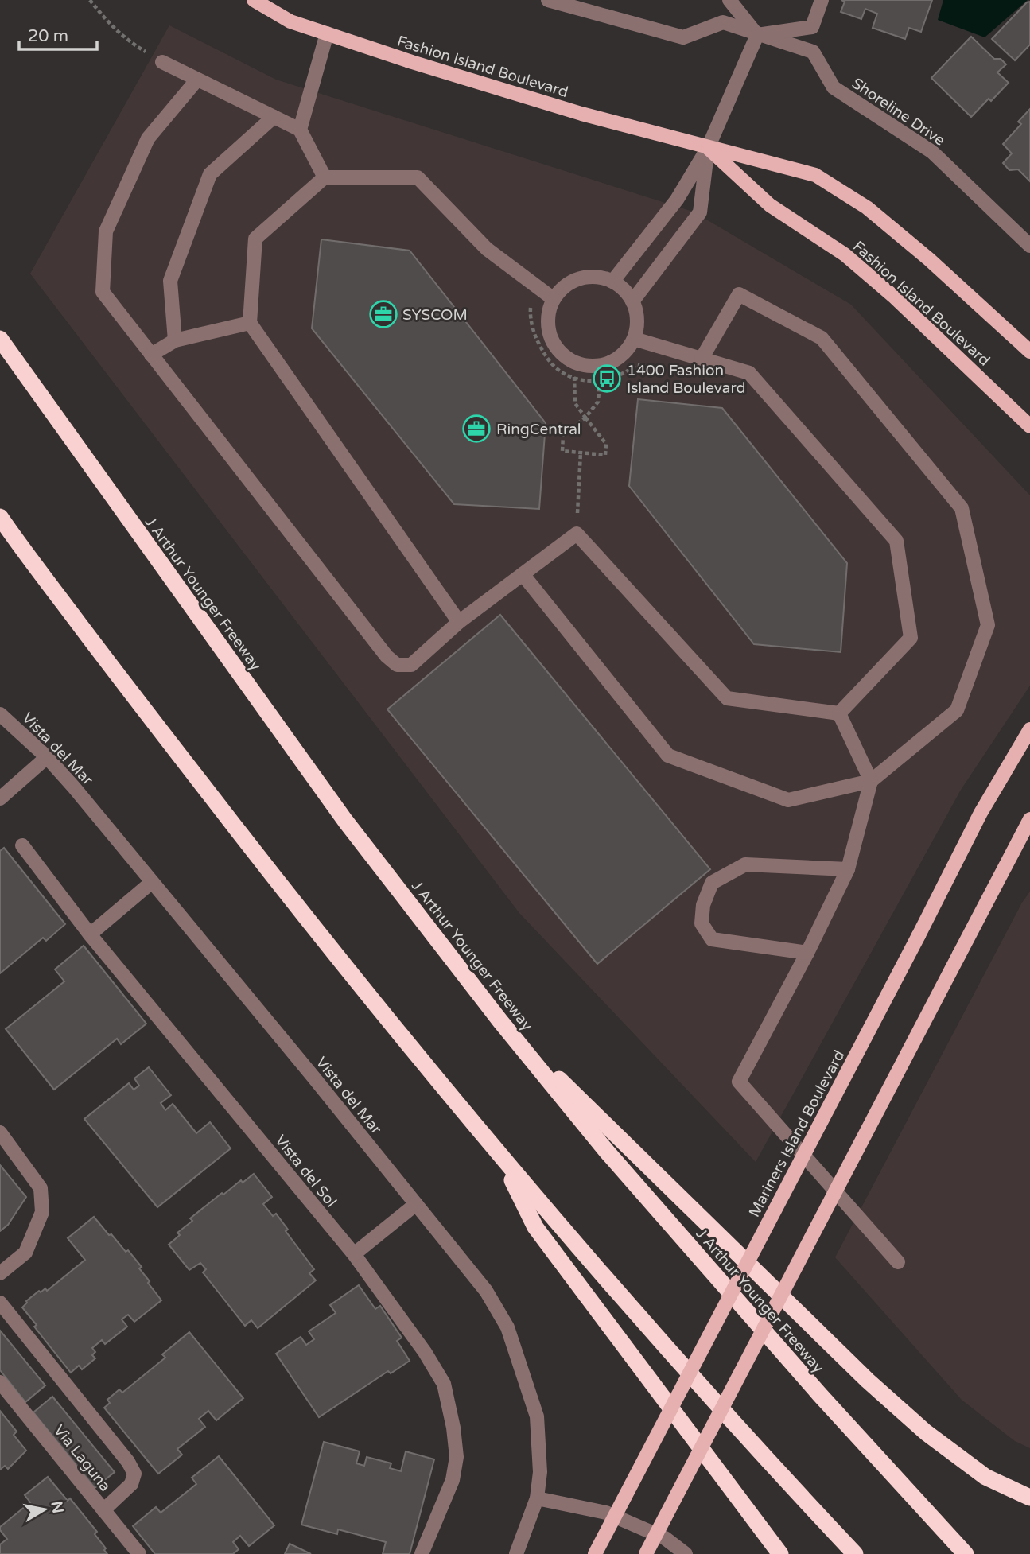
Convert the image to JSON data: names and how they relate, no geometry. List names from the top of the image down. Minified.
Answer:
{"streets":{"highway":["J Arthur Younger Freeway"],"main road":["Fashion Island Boulevard","Mariners Island Boulevard"],"street":["Shoreline Drive","Vista del Mar","Vista del Sol","Via Laguna"]},"places":{"office":["SYSCOM","RingCentral"],"bus stop":["1400 Fashion Island Boulevard"]},"scale_bar":"20 m","north":"right"}
